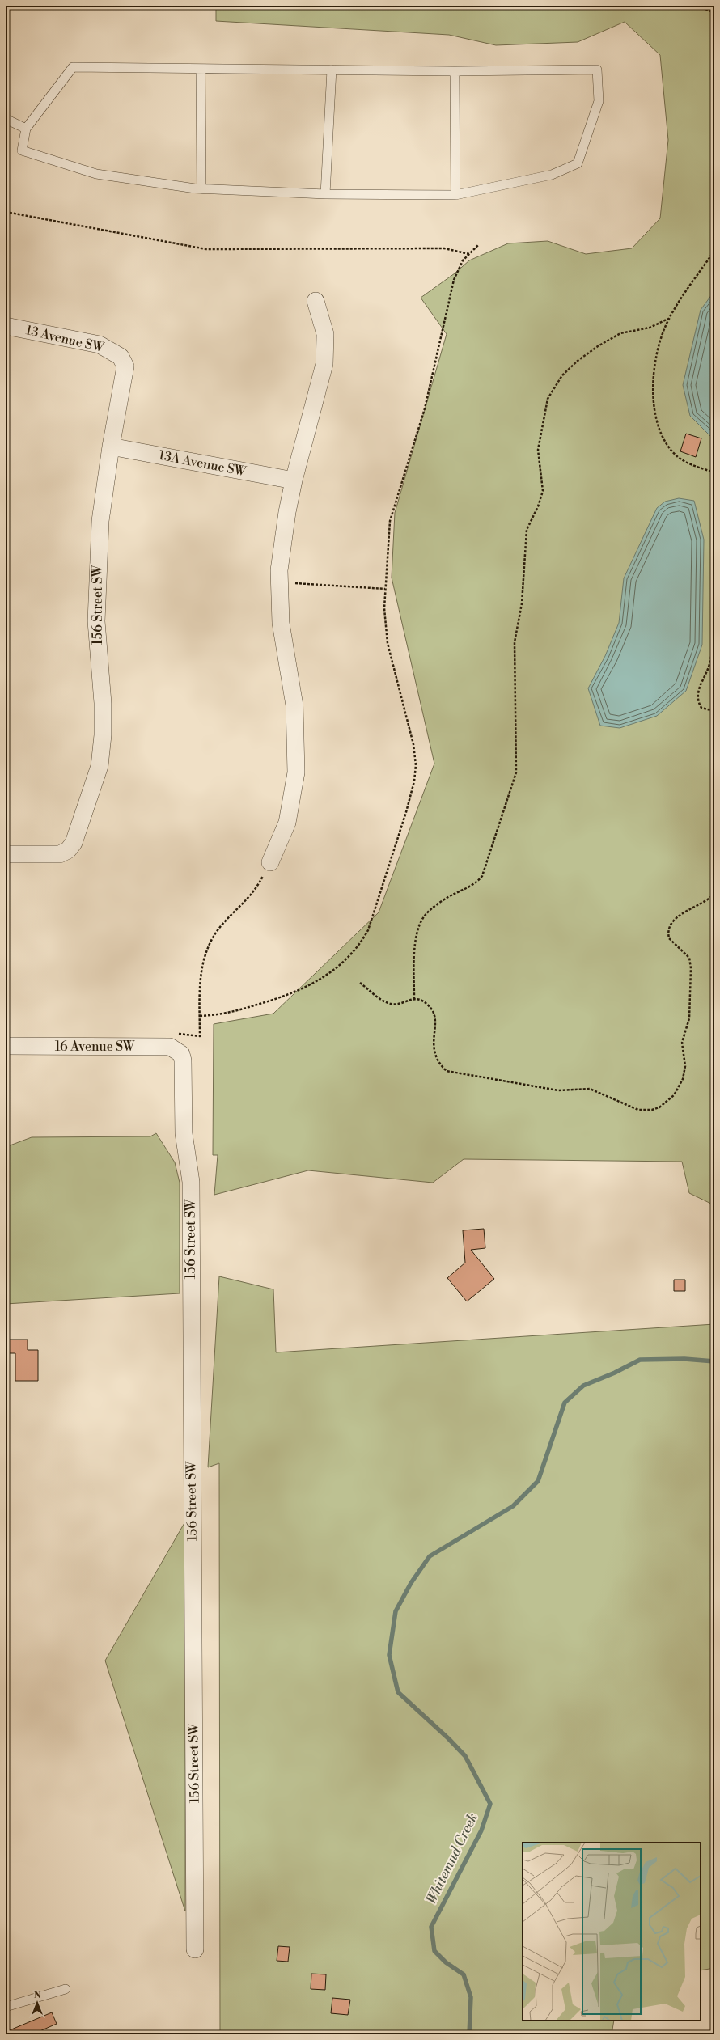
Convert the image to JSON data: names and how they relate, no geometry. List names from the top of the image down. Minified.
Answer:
{"streets":{"street":["13 Avenue SW","13A Avenue SW","156 Street SW","16 Avenue SW"]},"crossings":[["13 Avenue SW","156 Street SW"],["13A Avenue SW","156 Street SW"],["156 Street SW","16 Avenue SW"]],"water":["Whitemud Creek"],"north":"top"}
